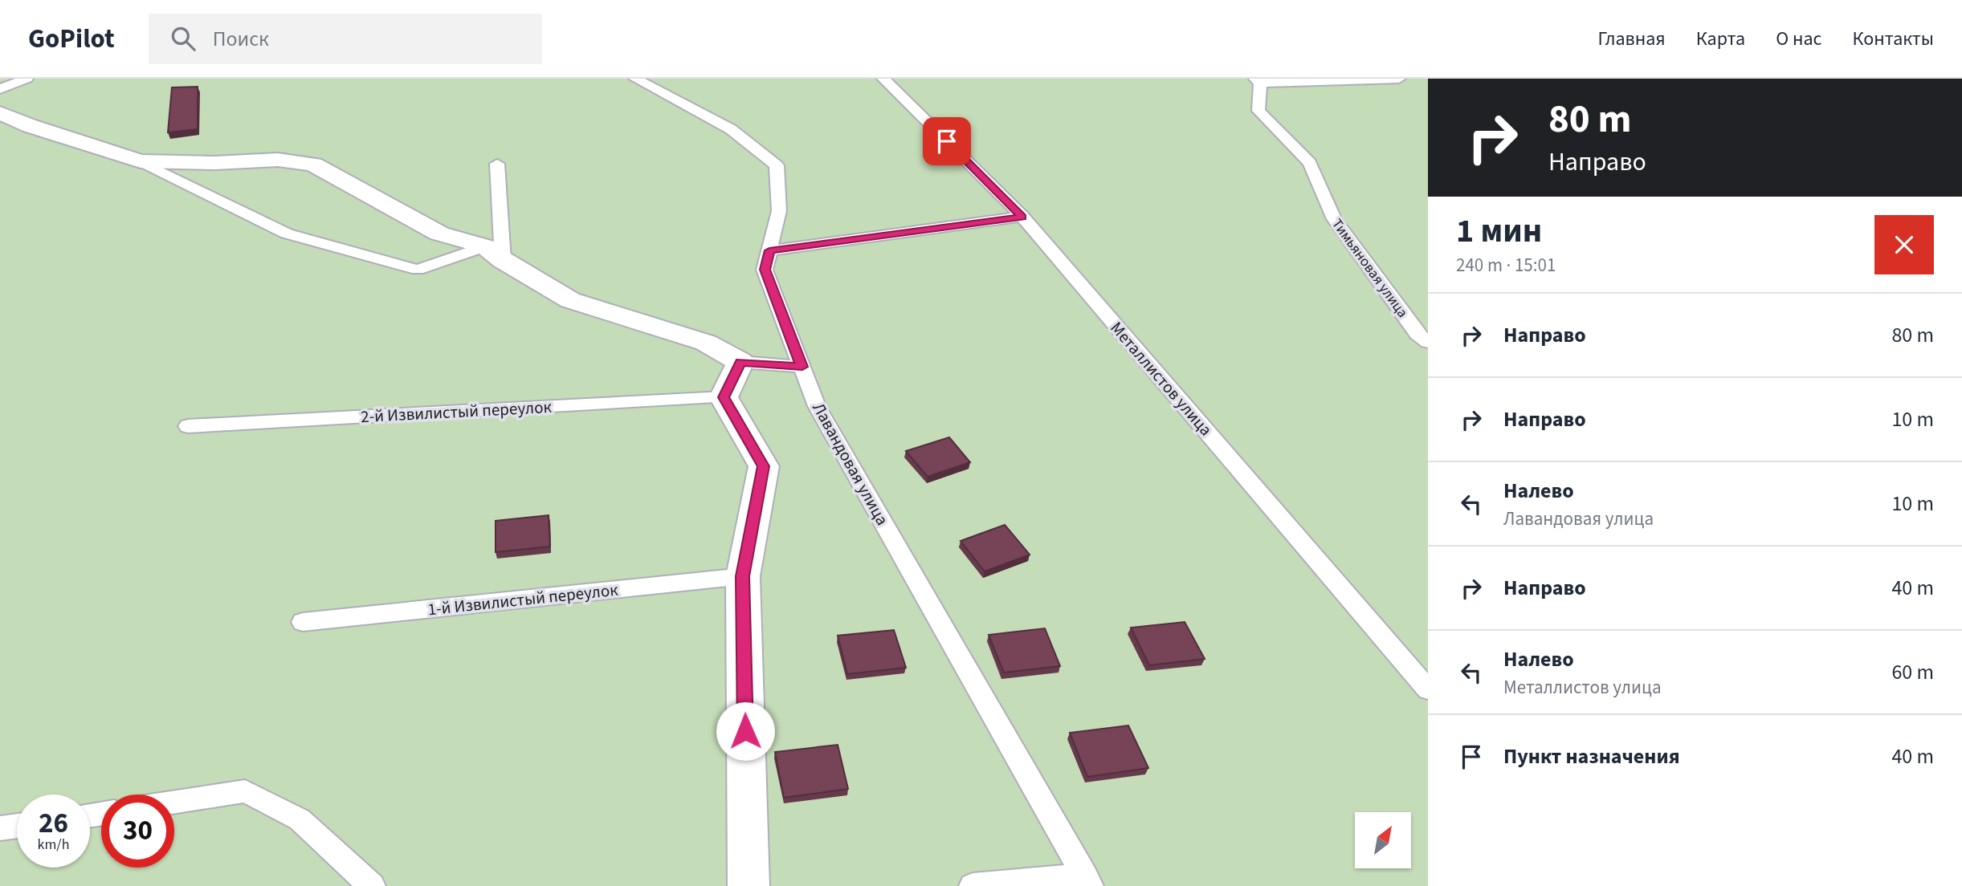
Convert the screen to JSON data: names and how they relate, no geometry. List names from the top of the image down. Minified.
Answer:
{"streets":{"lane":["Тимьяновая улица","Металлистов улица","2-й Извилистый переулок","Лавандовая улица","1-й Извилистый переулок"]},"north":"top right","page":{"header":"GoPilot","search":"Поиск","nav":["Главная","Карта","О нас","Контакты"],"turn":["80 m","Направо"],"heading":["1 мин","240 m · 15:01"],"list":[{"name":"Направо","value":"80 m"},{"name":"Направо","value":"10 m"},{"name":"Налево","note":"Лавандовая улица","value":"10 m"},{"name":"Направо","value":"40 m"},{"name":"Налево","note":"Металлистов улица","value":"60 m"},{"name":"Пункт назначения","value":"40 m"}],"speed":"26 km/h","limit":"30"}}
